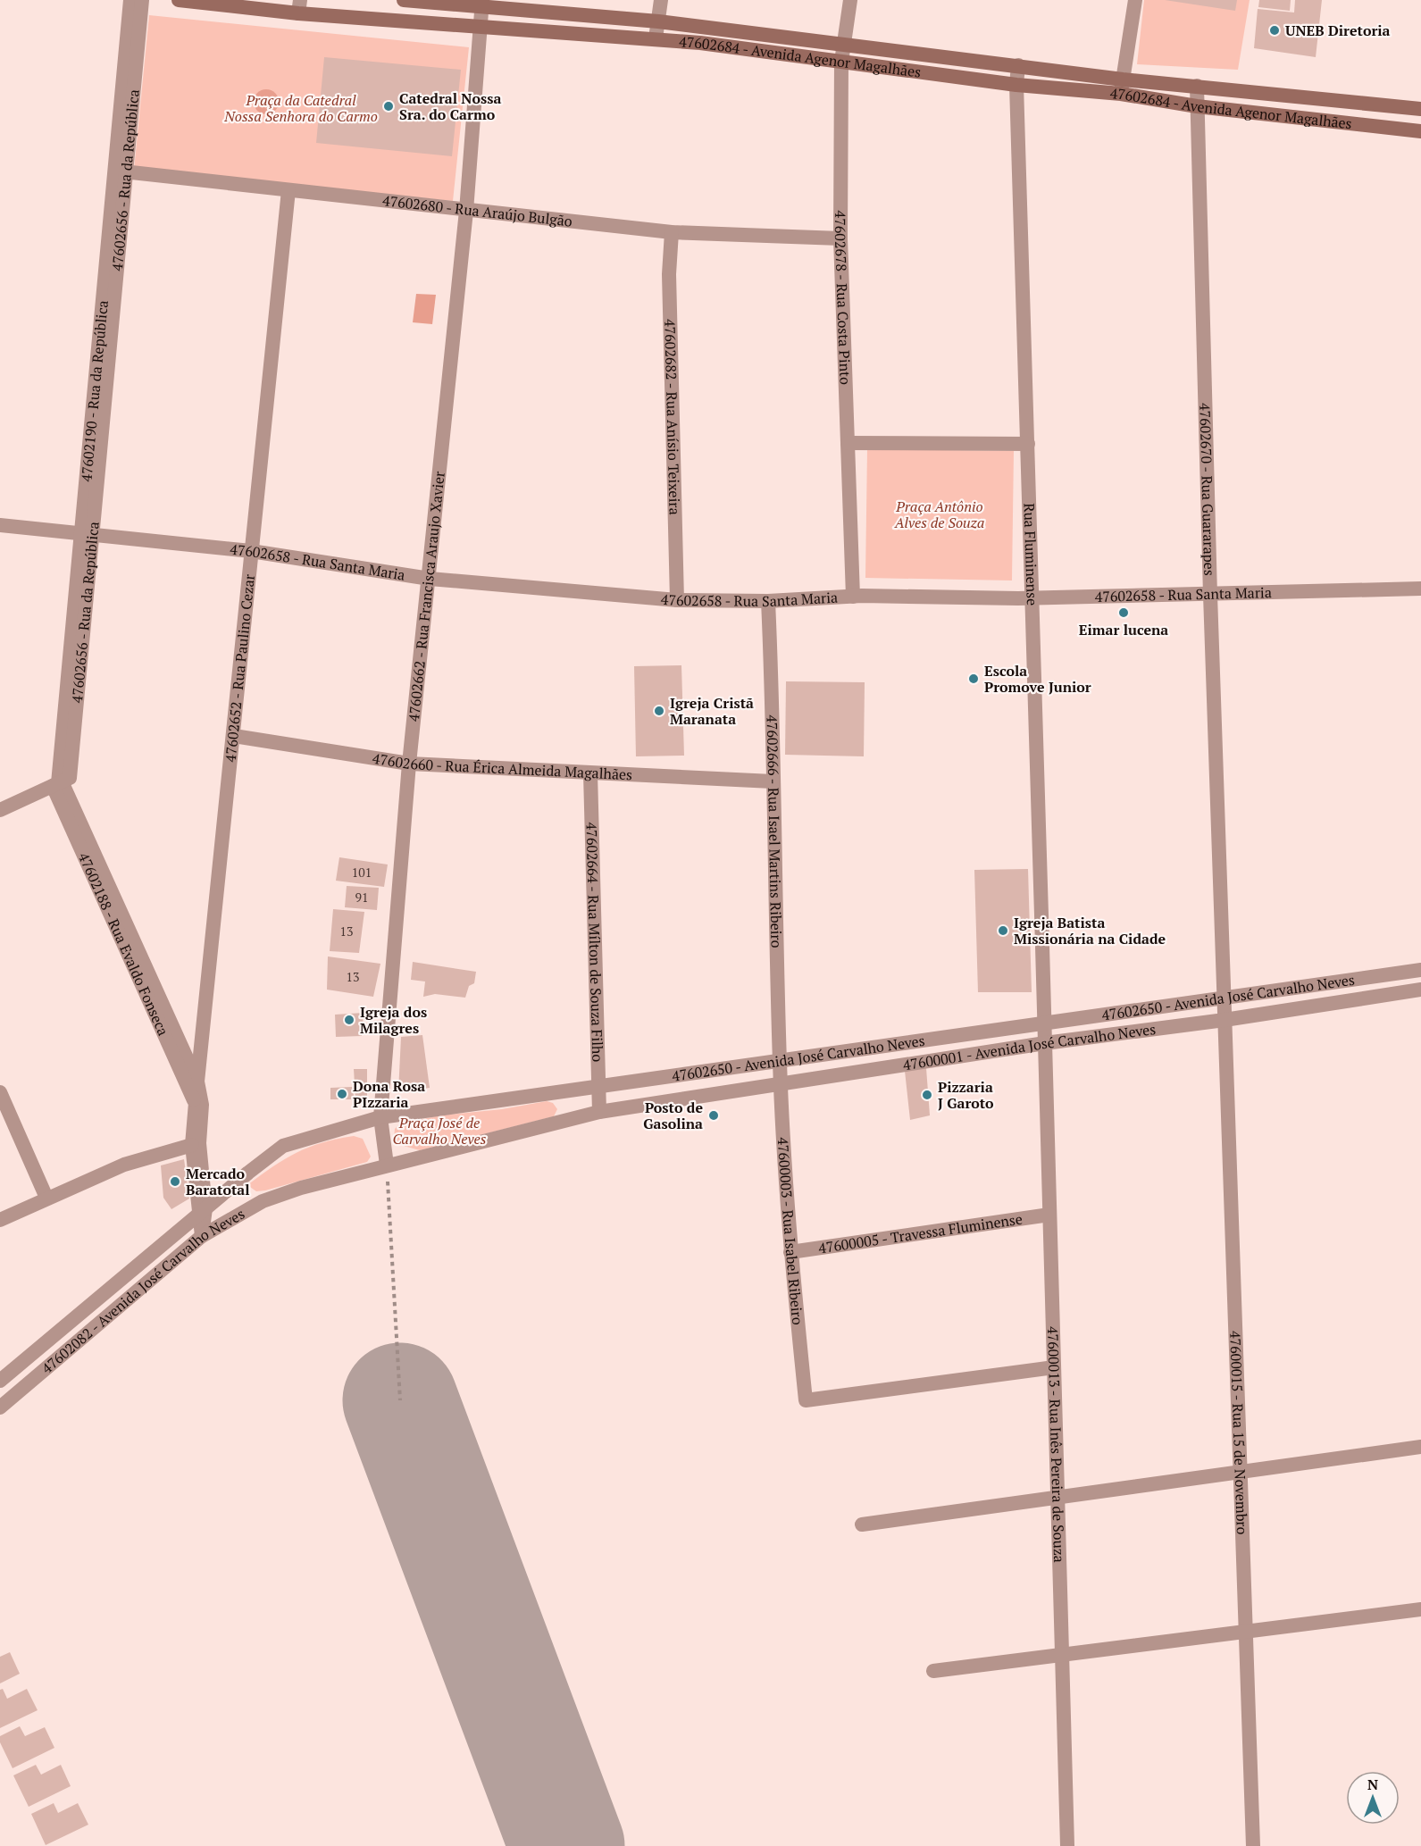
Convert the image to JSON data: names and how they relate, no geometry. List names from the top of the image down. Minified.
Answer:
{"streets":{"main road":["47602684 - Avenida Agenor Magalhães"],"street":["47602656 - Rua da República","47602680 - Rua Araújo Bulgão","47602678 - Rua Costa Pinto","47602190 - Rua da República","47602682 - Rua Anísio Teixeira","47602670 - Rua Guararapes","Rua Fluminense","47602658 - Rua Santa Maria","47602662 - Rua Francisca Araujo Xavier","47602652 - Rua Paulino Cezar","47602660 - Rua Érica Almeida Magalhães","47602666 - Rua Isael Martins Ribeiro","47602664 - Rua Mílton de Souza Filho","47602188 - Rua Evaldo Fonseca","47602650 - Avenida José Carvalho Neves","47600001 - Avenida José Carvalho Neves","47600003 - Rua Isabel Ribeiro","47600005 - Travessa Fluminense","47602082 - Avenida José Carvalho Neves","47600015 - Rua 15 de Novembro","47600013 - Rua Inês Pereira de Souza"]},"crossings":[["47602684 - Avenida Agenor Magalhães","47602678 - Rua Costa Pinto"],["47602684 - Avenida Agenor Magalhães","47602670 - Rua Guararapes"],["47602684 - Avenida Agenor Magalhães","Rua Fluminense"],["47602684 - Avenida Agenor Magalhães","47602662 - Rua Francisca Araujo Xavier"],["47602656 - Rua da República","47602680 - Rua Araújo Bulgão"],["47602656 - Rua da República","47602190 - Rua da República"],["47602680 - Rua Araújo Bulgão","47602678 - Rua Costa Pinto"],["47602680 - Rua Araújo Bulgão","47602190 - Rua da República"],["47602680 - Rua Araújo Bulgão","47602682 - Rua Anísio Teixeira"],["47602680 - Rua Araújo Bulgão","47602662 - Rua Francisca Araujo Xavier"],["47602680 - Rua Araújo Bulgão","47602652 - Rua Paulino Cezar"],["47602678 - Rua Costa Pinto","47602658 - Rua Santa Maria"],["47602190 - Rua da República","47602658 - Rua Santa Maria"],["47602190 - Rua da República","47602188 - Rua Evaldo Fonseca"],["47602682 - Rua Anísio Teixeira","47602658 - Rua Santa Maria"],["47602670 - Rua Guararapes","47602658 - Rua Santa Maria"],["47602670 - Rua Guararapes","47602650 - Avenida José Carvalho Neves"],["47602670 - Rua Guararapes","47600001 - Avenida José Carvalho Neves"],["47602670 - Rua Guararapes","47600015 - Rua 15 de Novembro"],["Rua Fluminense","47602658 - Rua Santa Maria"],["Rua Fluminense","47602650 - Avenida José Carvalho Neves"],["Rua Fluminense","47600001 - Avenida José Carvalho Neves"],["Rua Fluminense","47600013 - Rua Inês Pereira de Souza"],["47602658 - Rua Santa Maria","47602662 - Rua Francisca Araujo Xavier"],["47602658 - Rua Santa Maria","47602652 - Rua Paulino Cezar"],["47602658 - Rua Santa Maria","47602666 - Rua Isael Martins Ribeiro"],["47602662 - Rua Francisca Araujo Xavier","47602660 - Rua Érica Almeida Magalhães"],["47602662 - Rua Francisca Araujo Xavier","47602650 - Avenida José Carvalho Neves"],["47602662 - Rua Francisca Araujo Xavier","47602082 - Avenida José Carvalho Neves"],["47602652 - Rua Paulino Cezar","47602660 - Rua Érica Almeida Magalhães"],["47602652 - Rua Paulino Cezar","47602188 - Rua Evaldo Fonseca"],["47602652 - Rua Paulino Cezar","47602650 - Avenida José Carvalho Neves"],["47602652 - Rua Paulino Cezar","47602082 - Avenida José Carvalho Neves"],["47602660 - Rua Érica Almeida Magalhães","47602666 - Rua Isael Martins Ribeiro"],["47602660 - Rua Érica Almeida Magalhães","47602664 - Rua Mílton de Souza Filho"],["47602666 - Rua Isael Martins Ribeiro","47602650 - Avenida José Carvalho Neves"],["47602666 - Rua Isael Martins Ribeiro","47600003 - Rua Isabel Ribeiro"],["47602664 - Rua Mílton de Souza Filho","47602650 - Avenida José Carvalho Neves"],["47602664 - Rua Mílton de Souza Filho","47602082 - Avenida José Carvalho Neves"],["47602650 - Avenida José Carvalho Neves","47600003 - Rua Isabel Ribeiro"],["47600001 - Avenida José Carvalho Neves","47600003 - Rua Isabel Ribeiro"],["47600001 - Avenida José Carvalho Neves","47602082 - Avenida José Carvalho Neves"],["47600001 - Avenida José Carvalho Neves","47600015 - Rua 15 de Novembro"],["47600001 - Avenida José Carvalho Neves","47600013 - Rua Inês Pereira de Souza"],["47600003 - Rua Isabel Ribeiro","47600005 - Travessa Fluminense"],["47600003 - Rua Isabel Ribeiro","47600013 - Rua Inês Pereira de Souza"],["47600005 - Travessa Fluminense","47600013 - Rua Inês Pereira de Souza"]],"parks":["Praça da Catedral Nossa Senhora do Carmo","Praça Antônio Alves de Souza","Praça José de Carvalho Neves"],"places":["UNEB Diretoria","Catedral Nossa Sra. do Carmo","Eimar lucena","Escola Promove Junior","Igreja Cristã Maranata","Igreja Batista Missionária na Cidade","Igreja dos Milagres","Dona Rosa PIzzaria","Pizzaria J Garoto","Posto de Gasolina","Mercado Baratotal"],"house_numbers":["101","91","13","13"],"north":"top"}
